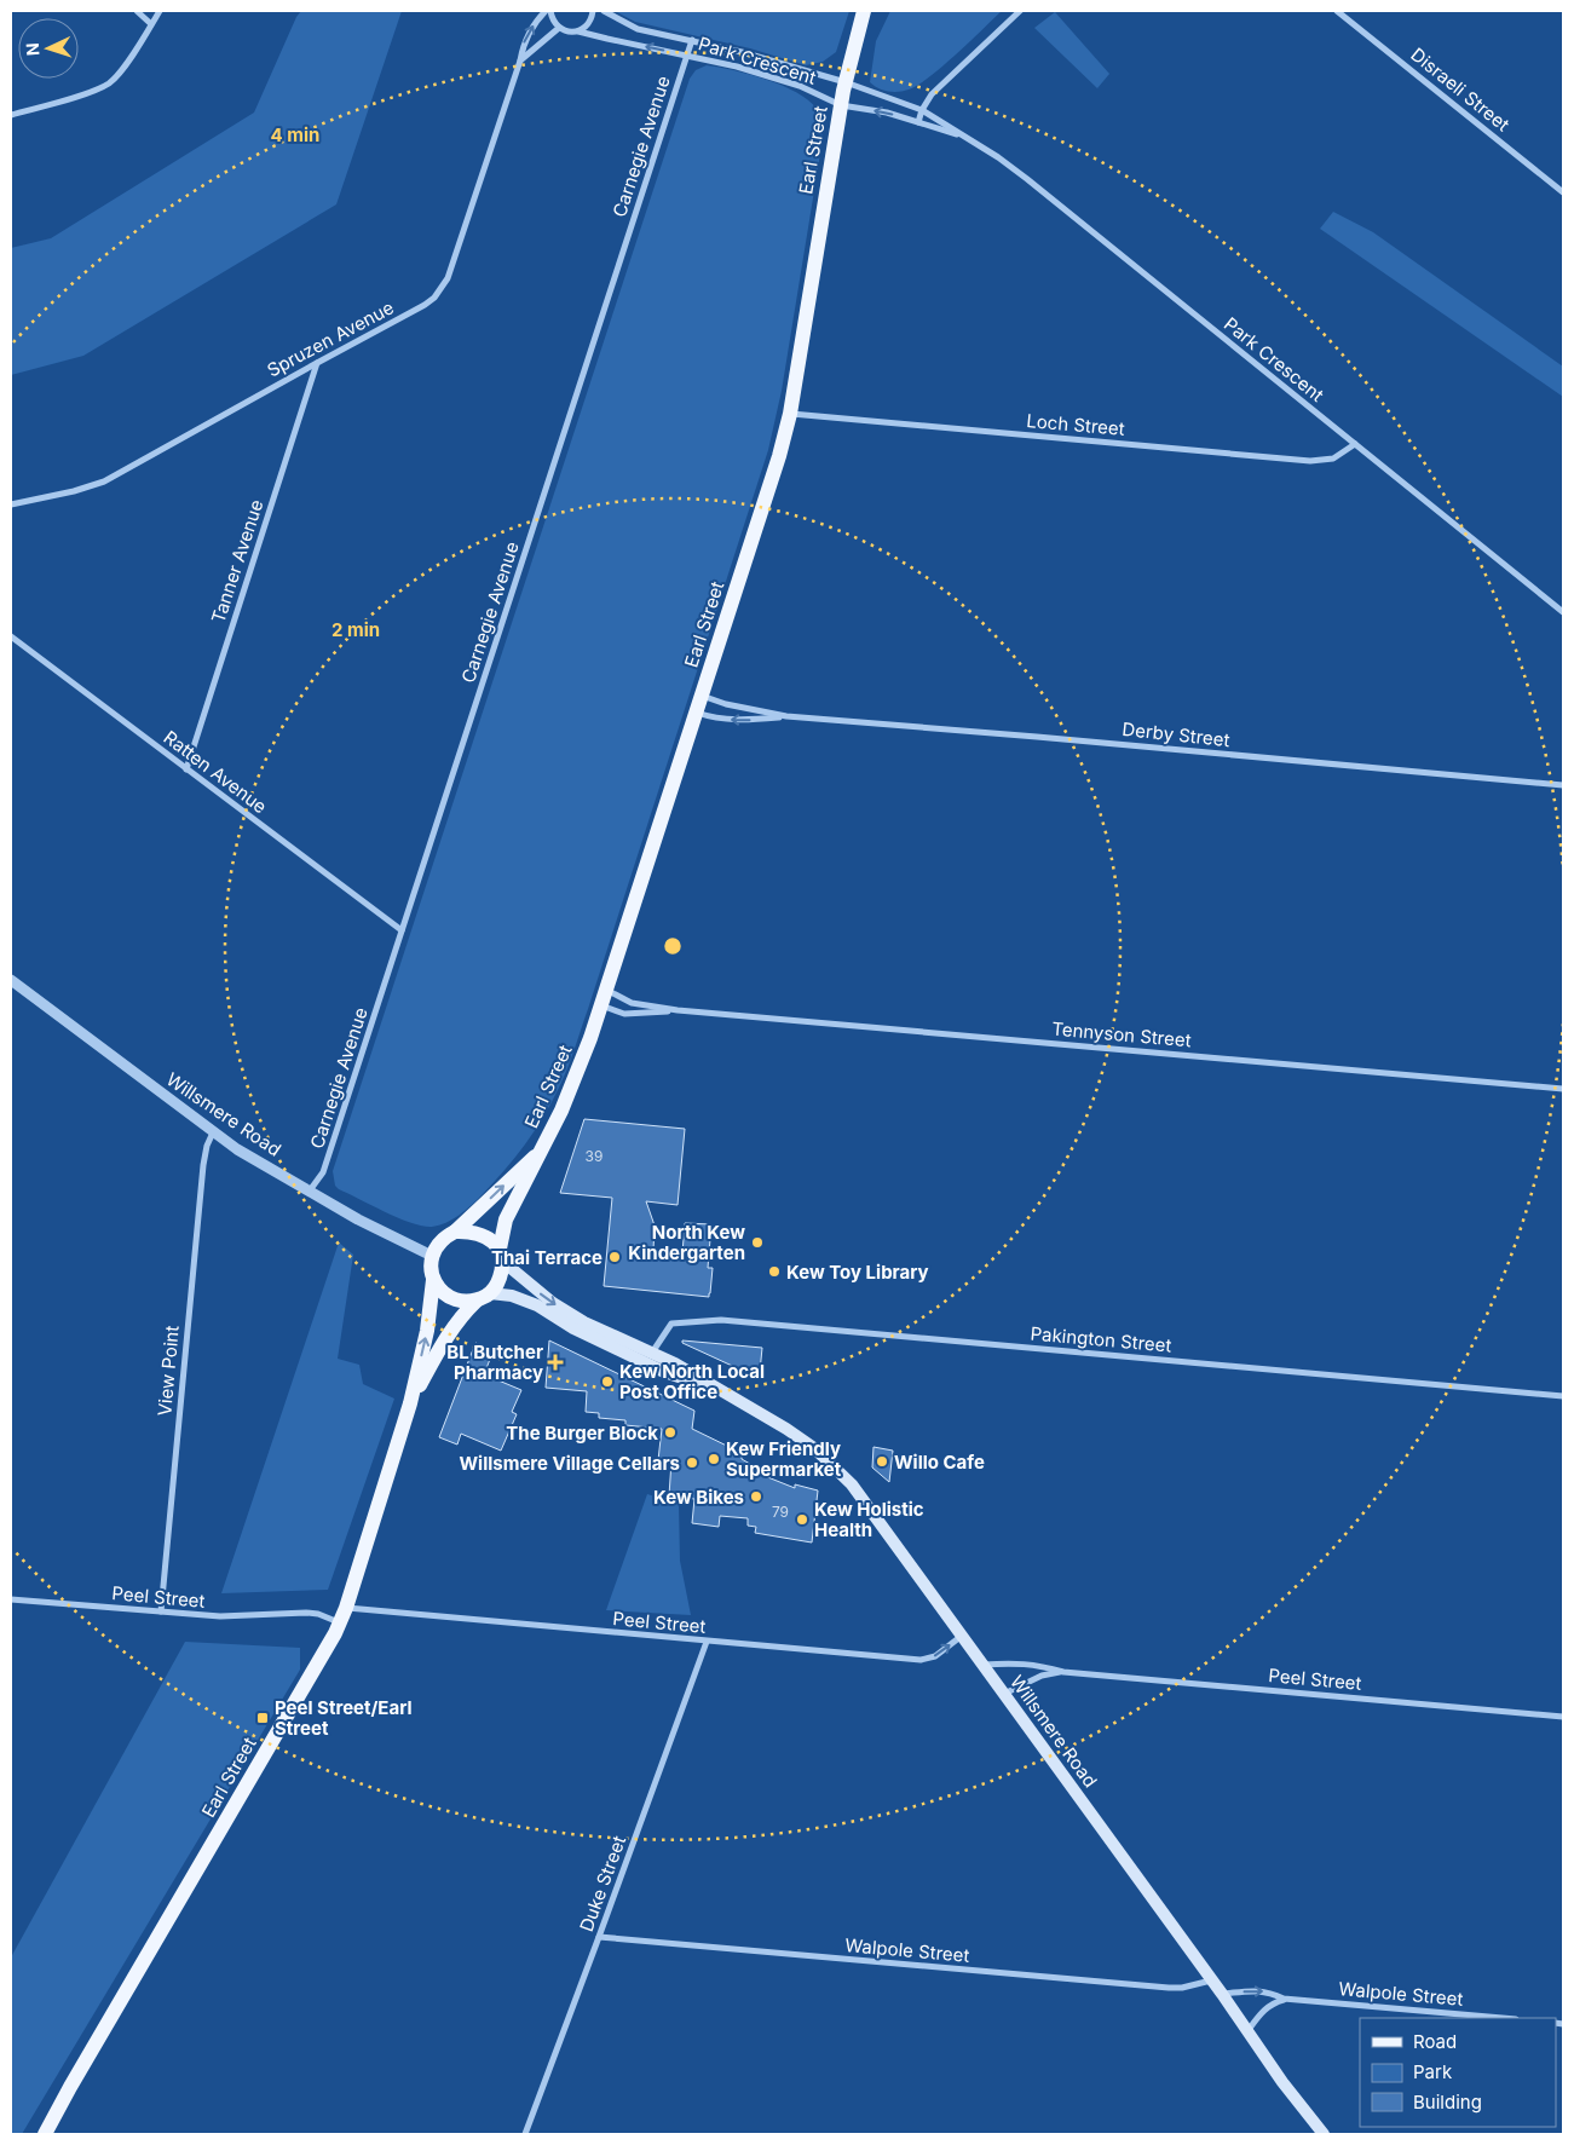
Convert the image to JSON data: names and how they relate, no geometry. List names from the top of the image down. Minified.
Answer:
{"streets":{"main road":["Earl Street","Willsmere Road"],"street":["Park Crescent","Disraeli Street","Carnegie Avenue","Spruzen Avenue","Loch Street","Tanner Avenue","Derby Street","Ratten Avenue","Tennyson Street","Pakington Street","View Point","Peel Street","Duke Street","Walpole Street"]},"crossings":[["Park Crescent","Carnegie Avenue"],["Park Crescent","Earl Street"],["Park Crescent","Loch Street"],["Carnegie Avenue","Ratten Avenue"],["Carnegie Avenue","Willsmere Road"],["Earl Street","Loch Street"],["Earl Street","Derby Street"],["Earl Street","Tennyson Street"],["Earl Street","Willsmere Road"],["Earl Street","Peel Street"],["Spruzen Avenue","Tanner Avenue"],["Tanner Avenue","Ratten Avenue"],["Willsmere Road","Pakington Street"],["Willsmere Road","View Point"],["Willsmere Road","Peel Street"],["Willsmere Road","Walpole Street"],["View Point","Peel Street"],["Peel Street","Duke Street"],["Duke Street","Walpole Street"]],"places":{"other":["North Kew Kindergarten","Thai Terrace","Kew Toy Library","Kew North Local Post Office","The Burger Block","Kew Friendly Supermarket","Willo Cafe","Willsmere Village Cellars","Kew Bikes","Kew Holistic Health"],"health":["BL Butcher Pharmacy"],"transit":["Peel Street/Earl Street"]},"house_numbers":["39","79"],"legend":["Road","Park","Building"],"north":"left","rings":["4 min","2 min"]}
